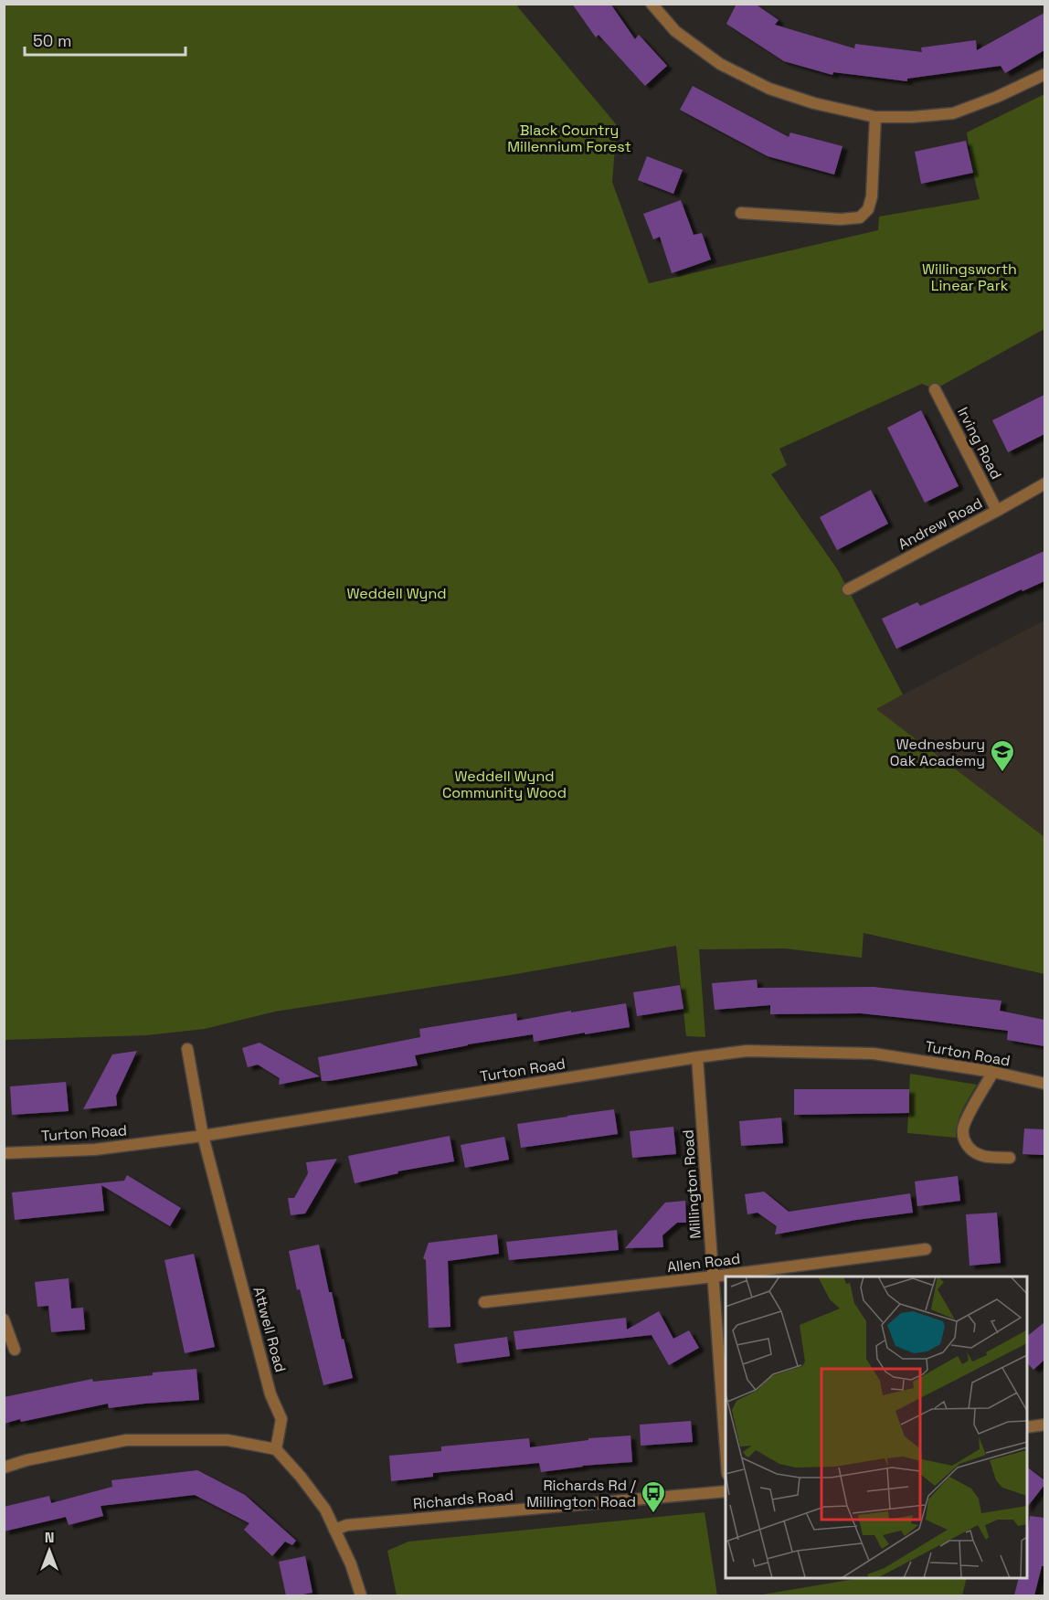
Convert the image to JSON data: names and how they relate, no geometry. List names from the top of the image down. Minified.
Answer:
{"streets":{"street":["Irving Road","Andrew Road","Turton Road","Millington Road","Allen Road","Attwell Road","Richards Road"]},"crossings":[["Irving Road","Andrew Road"],["Turton Road","Millington Road"],["Turton Road","Attwell Road"],["Millington Road","Allen Road"]],"parks":["Black Country Millennium Forest","Willingsworth Linear Park","Weddell Wynd","Weddell Wynd Community Wood"],"places":{"school or university":["Wednesbury Oak Academy"],"bus stop":["Richards Rd / Millington Road"]},"scale_bar":"50 m","north":"top"}
